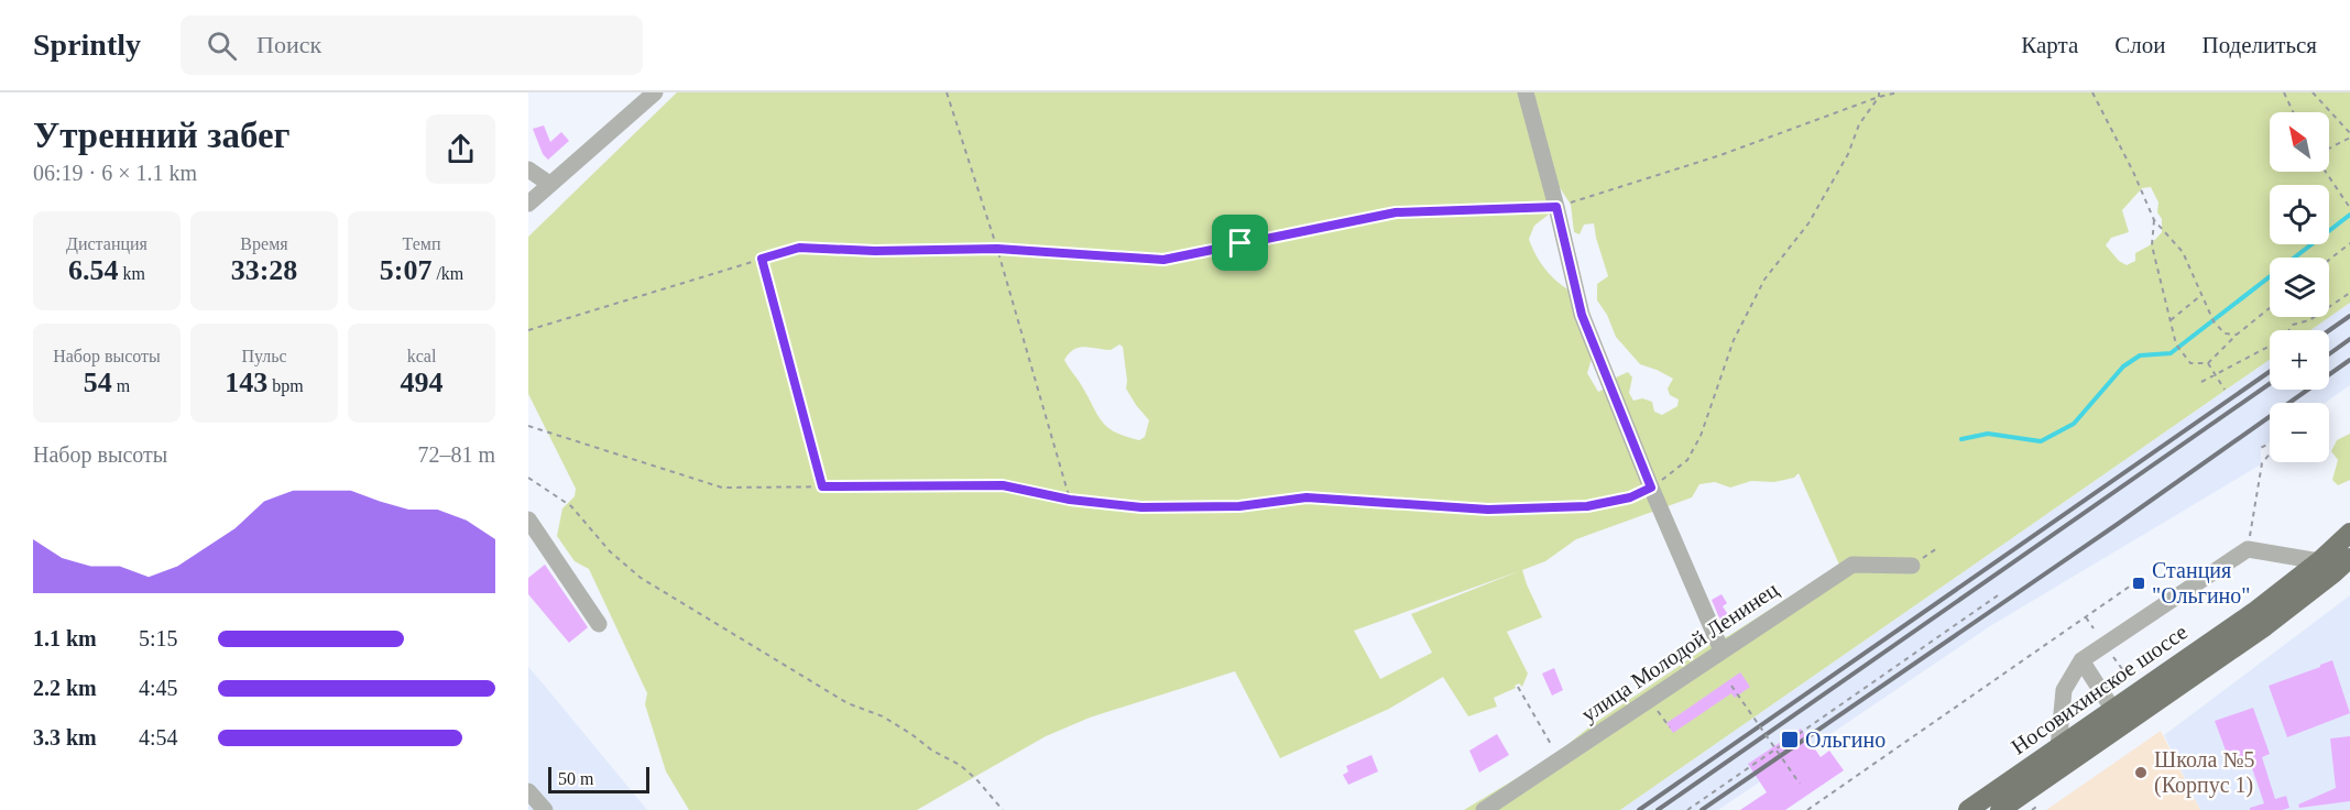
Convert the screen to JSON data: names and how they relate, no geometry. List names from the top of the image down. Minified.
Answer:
{"streets":{"main road":["Носовихинское шоссе"],"street":["улица Молодой Ленинец"]},"places":{"transit":["Станция \"Ольгино\"","Ольгино"],"other":["Школа №5 (Корпус 1)"]},"scale_bar":"50 m","north":"top left","page":{"header":"Sprintly","search":"Поиск","nav":["Карта","Слои","Поделиться"],"heading":["Утренний забег","06:19 · 6 × 1.1 km"],"map_buttons":["+","−"],"stats":[["Дистанция","6.54 km"],["Время","33:28"],["Темп","5:07 /km"],["Набор высоты","54 m"],["Пульс","143 bpm"],["kcal","494"]],"chart":["Набор высоты","72–81 m"],"list":[{"name":"1.1 km","note":"5:15"},{"name":"2.2 km","note":"4:45"},{"name":"3.3 km","note":"4:54"}],"scale":"50 m"}}
